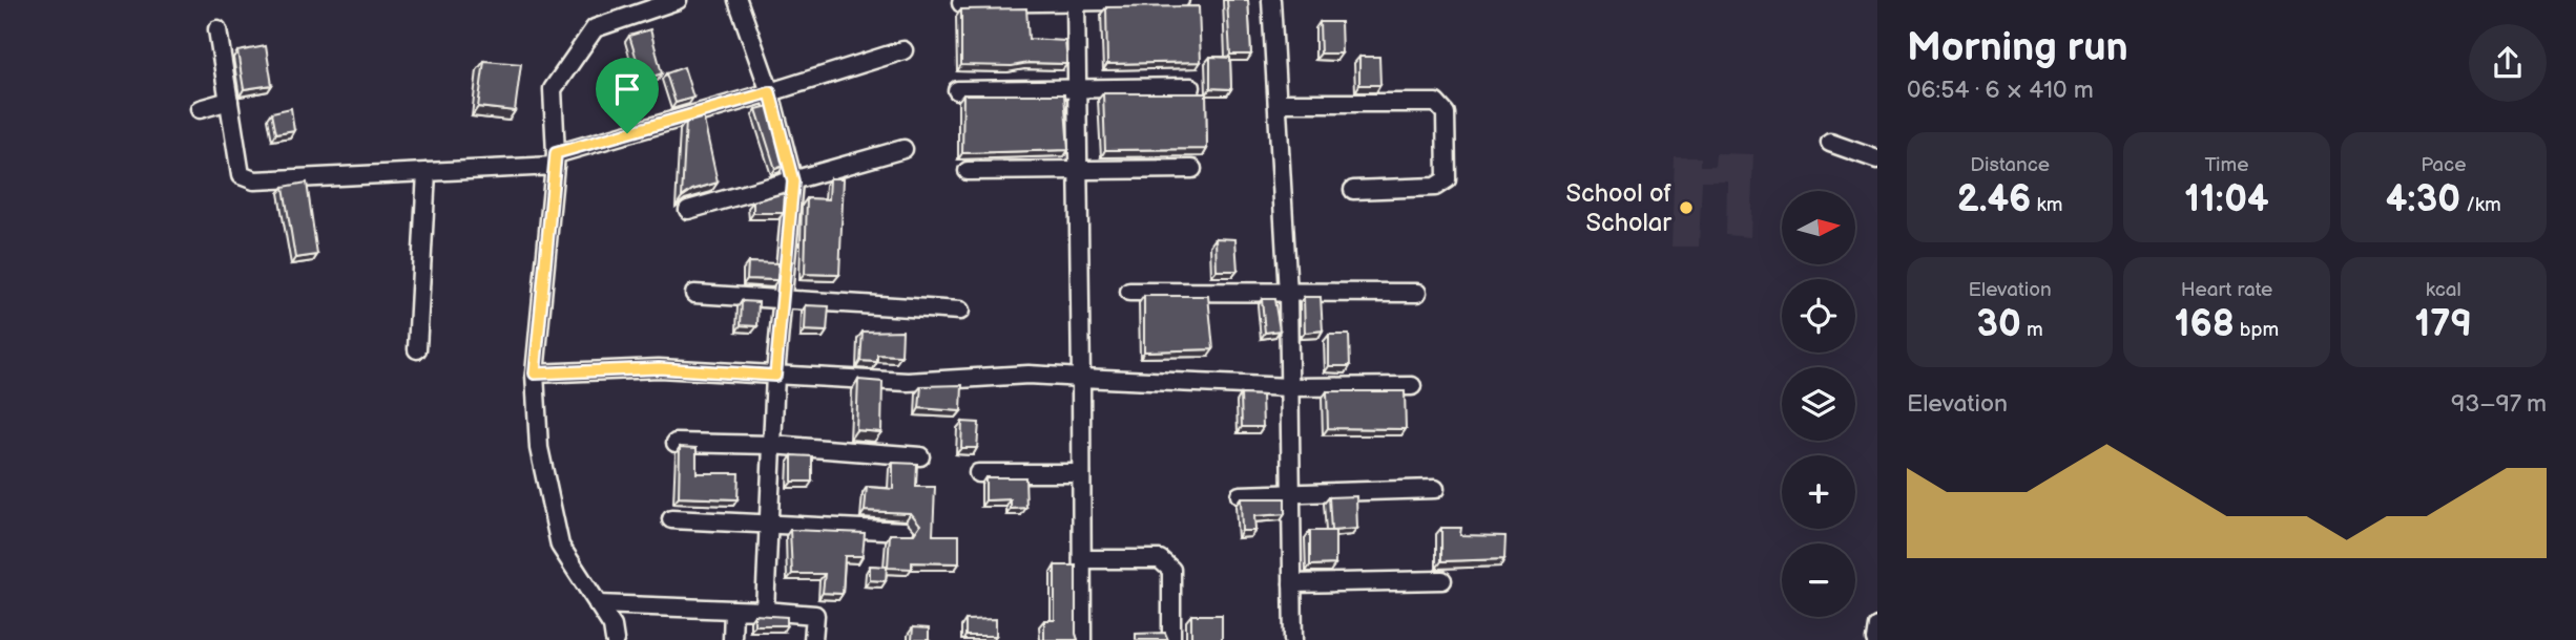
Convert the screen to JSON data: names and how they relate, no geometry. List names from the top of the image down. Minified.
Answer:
{"places":["School of Scholar"],"north":"right","page":{"heading":["Morning run","06:54 · 6 × 410 m"],"stats":[["Distance","2.46 km"],["Time","11:04"],["Pace","4:30 /km"],["Elevation","30 m"],["Heart rate","168 bpm"],["kcal","179"]],"map_buttons":["+","−"],"chart":["Elevation","93–97 m"]}}
